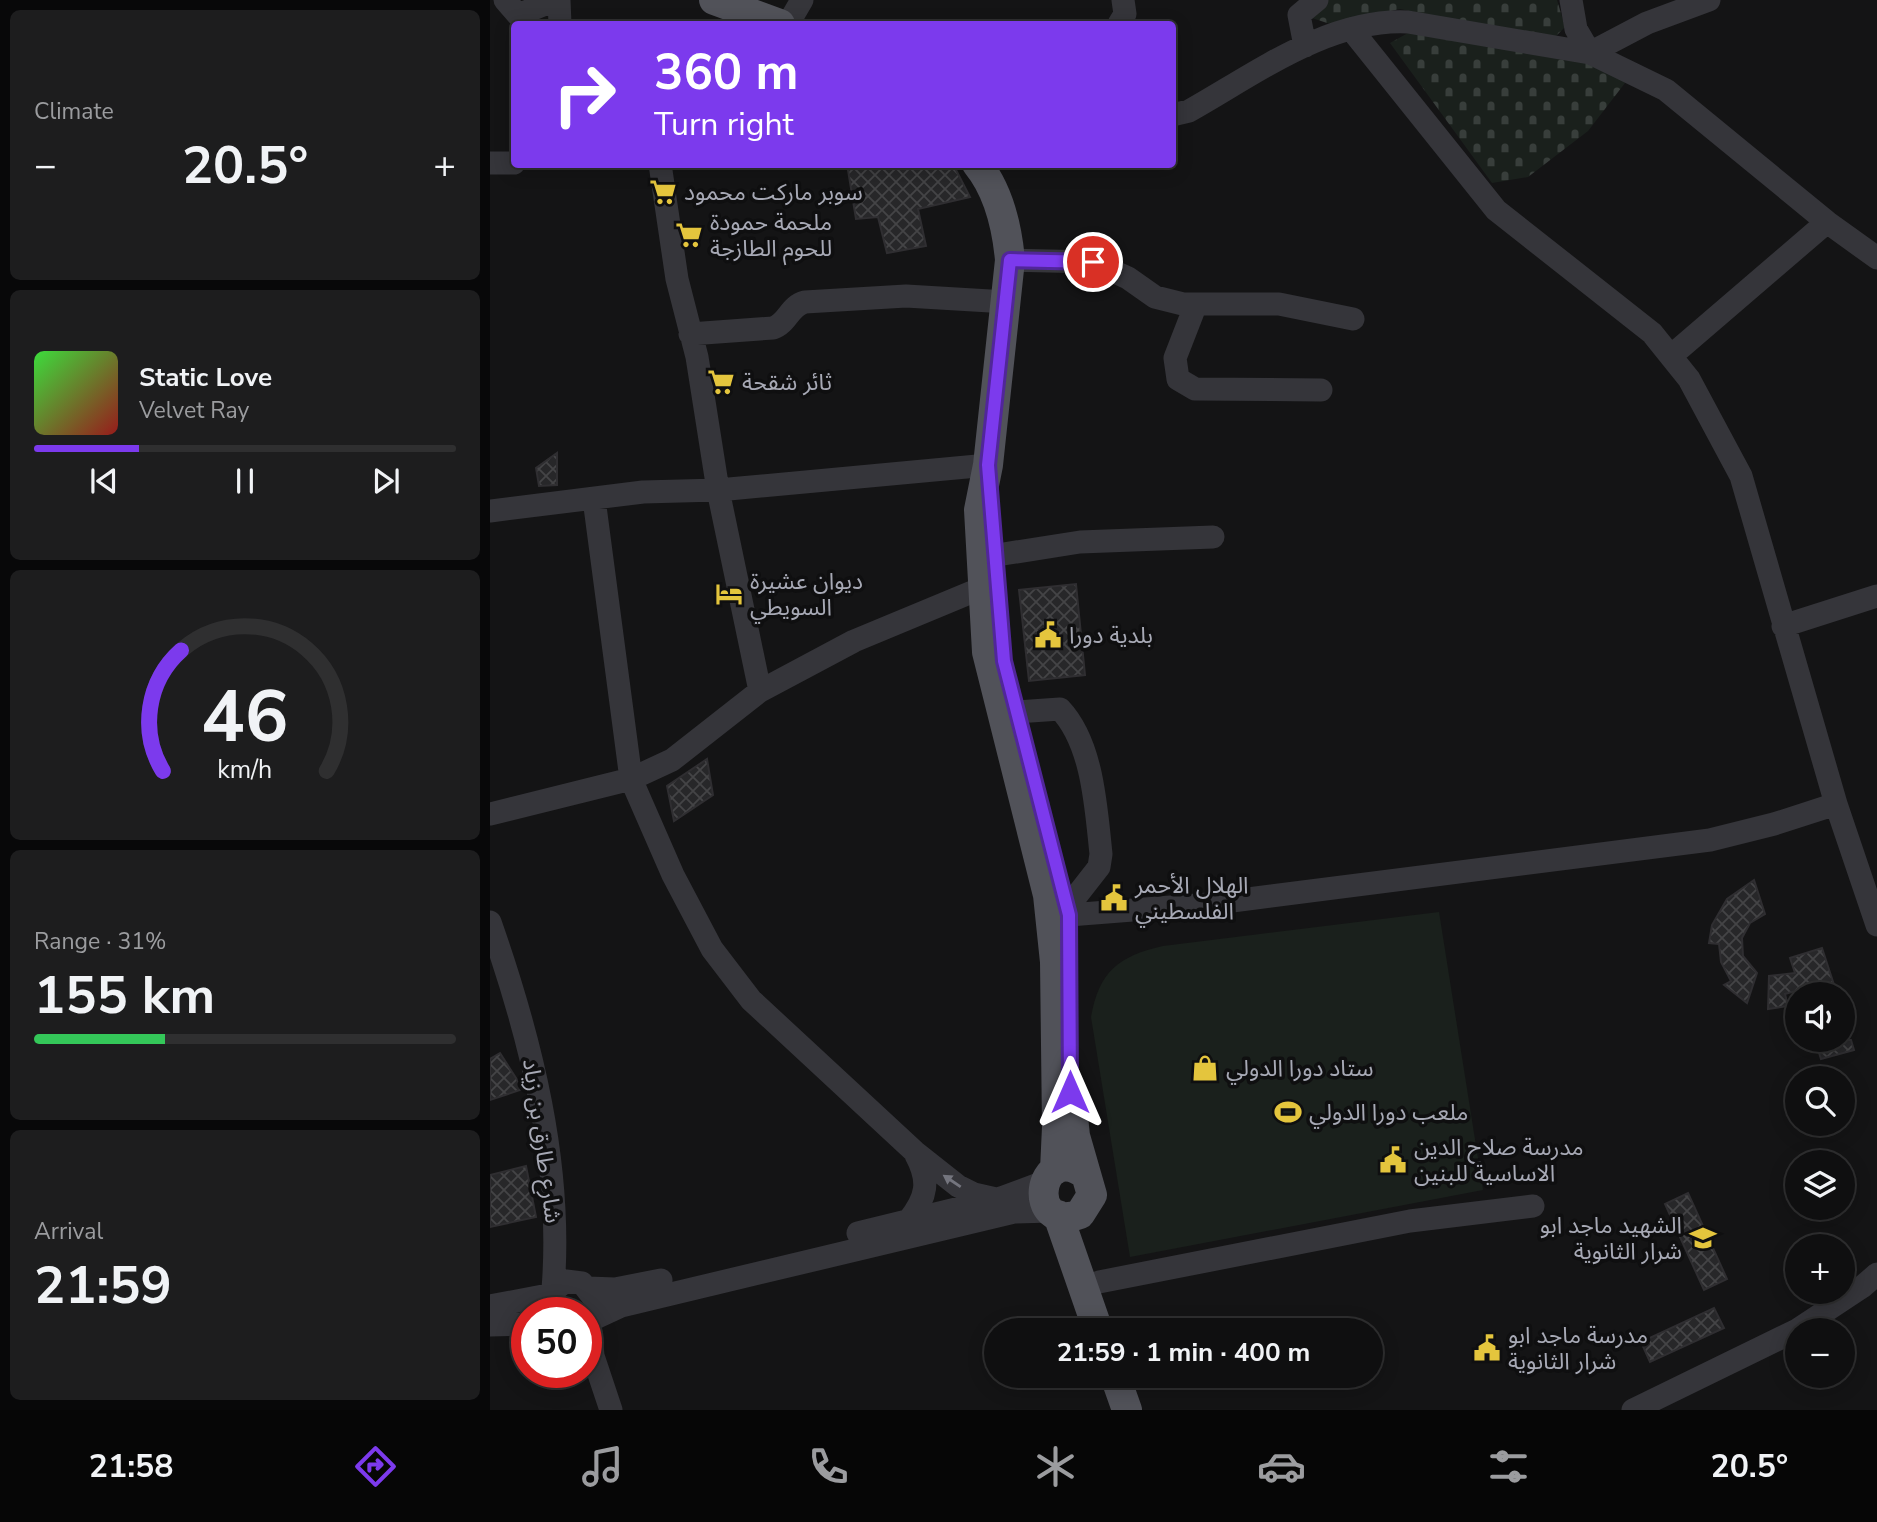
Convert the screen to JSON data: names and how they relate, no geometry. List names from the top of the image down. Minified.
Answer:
{"streets":{"street":["شارع طارق بن زياد"]},"places":{"supermarket":["سوبر ماركت محمود","ملحمة حمودة للحوم الطازجة","ثائر شقحة"],"hotel":["ديوان عشيرة السويطي"],"public building":["بلدية دورا","الهلال الأحمر الفلسطيني","مدرسة صلاح الدين الاساسية للبنين","مدرسة ماجد ابو شرار الثانوية"],"shop":["ستاد دورا الدولي"],"sports":["ملعب دورا الدولي"],"school or university":["الشهيد ماجد ابو شرار الثانوية"]},"page":{"tile":["Climate",["Range · 31%","155 km"],["Arrival","21:59"]],"turn":["360 m","Turn right"],"heat":["−","20.5°","+"],"song":["Static Love","Velvet Ray"],"map_buttons":["+","−"],"limit":"50","trip":"21:59 · 1 min · 400 m","tabs":["21:58","20.5°"],"gauge":["46","km/h"]}}
